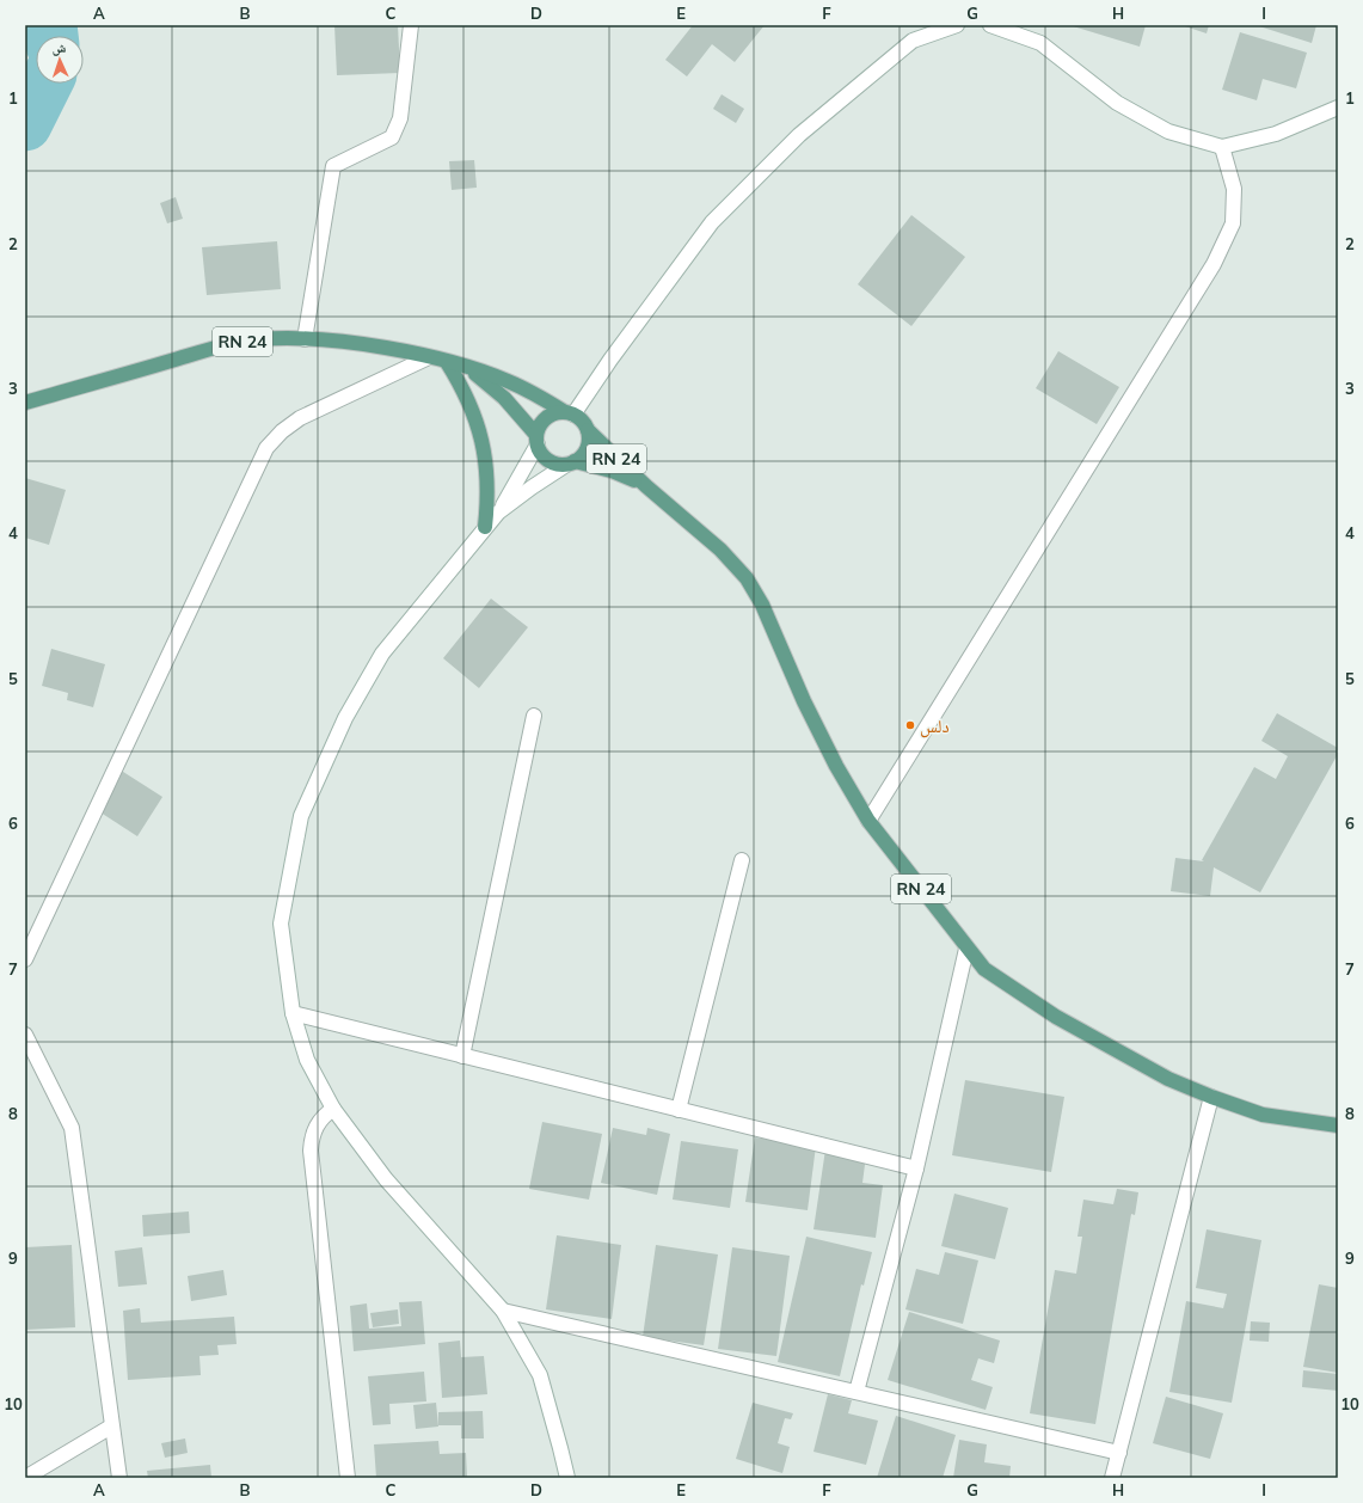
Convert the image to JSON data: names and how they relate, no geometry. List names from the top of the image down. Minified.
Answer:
{"streets":{"main road":["RN 24"]},"places":["دلس"],"north":"top","grid":{"columns":["A","B","C","D","E","F","G","H","I"],"rows":["1","2","3","4","5","6","7","8","9","10"]}}
